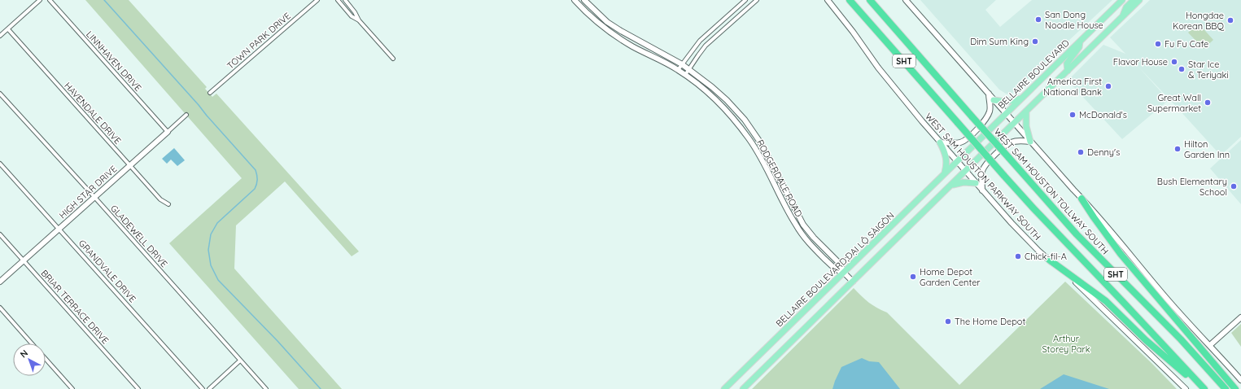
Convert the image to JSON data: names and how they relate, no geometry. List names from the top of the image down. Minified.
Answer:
{"streets":{"highway":["SHT","WEST SAM HOUSTON TOLLWAY SOUTH"],"main road":["BELLAIRE BOULEVARD","WEST SAM HOUSTON PARKWAY SOUTH","RODGERDALE ROAD","HIGH STAR DRIVE","BELLAIRE BOULEVARD;ĐẠI LỘ SÀIGÒN"],"street":["TOWN PARK DRIVE","LINNHAVEN DRIVE","HAVENDALE DRIVE","GLADEWELL DRIVE","GRANDVALE DRIVE","BRIAR TERRACE DRIVE"]},"crossings":[["LINNHAVEN DRIVE","HIGH STAR DRIVE"],["BELLAIRE BOULEVARD","WEST SAM HOUSTON PARKWAY SOUTH"],["BELLAIRE BOULEVARD","BELLAIRE BOULEVARD;ĐẠI LỘ SÀIGÒN"],["HAVENDALE DRIVE","HIGH STAR DRIVE"],["WEST SAM HOUSTON PARKWAY SOUTH","BELLAIRE BOULEVARD;ĐẠI LỘ SÀIGÒN"],["RODGERDALE ROAD","BELLAIRE BOULEVARD;ĐẠI LỘ SÀIGÒN"],["HIGH STAR DRIVE","GLADEWELL DRIVE"],["HIGH STAR DRIVE","GRANDVALE DRIVE"],["HIGH STAR DRIVE","BRIAR TERRACE DRIVE"]],"parks":["Arthur Storey Park"],"places":["San Dong Noodle House","Hongdae Korean BBQ","Dim Sum King","Fu Fu Cafe","Flavor House","Star Ice & Teriyaki","America First National Bank","Great Wall Supermarket","McDonald's","Hilton Garden Inn","Denny's","Bush Elementary School","Chick-fil-A","Home Depot Garden Center","The Home Depot"],"north":"top left"}
